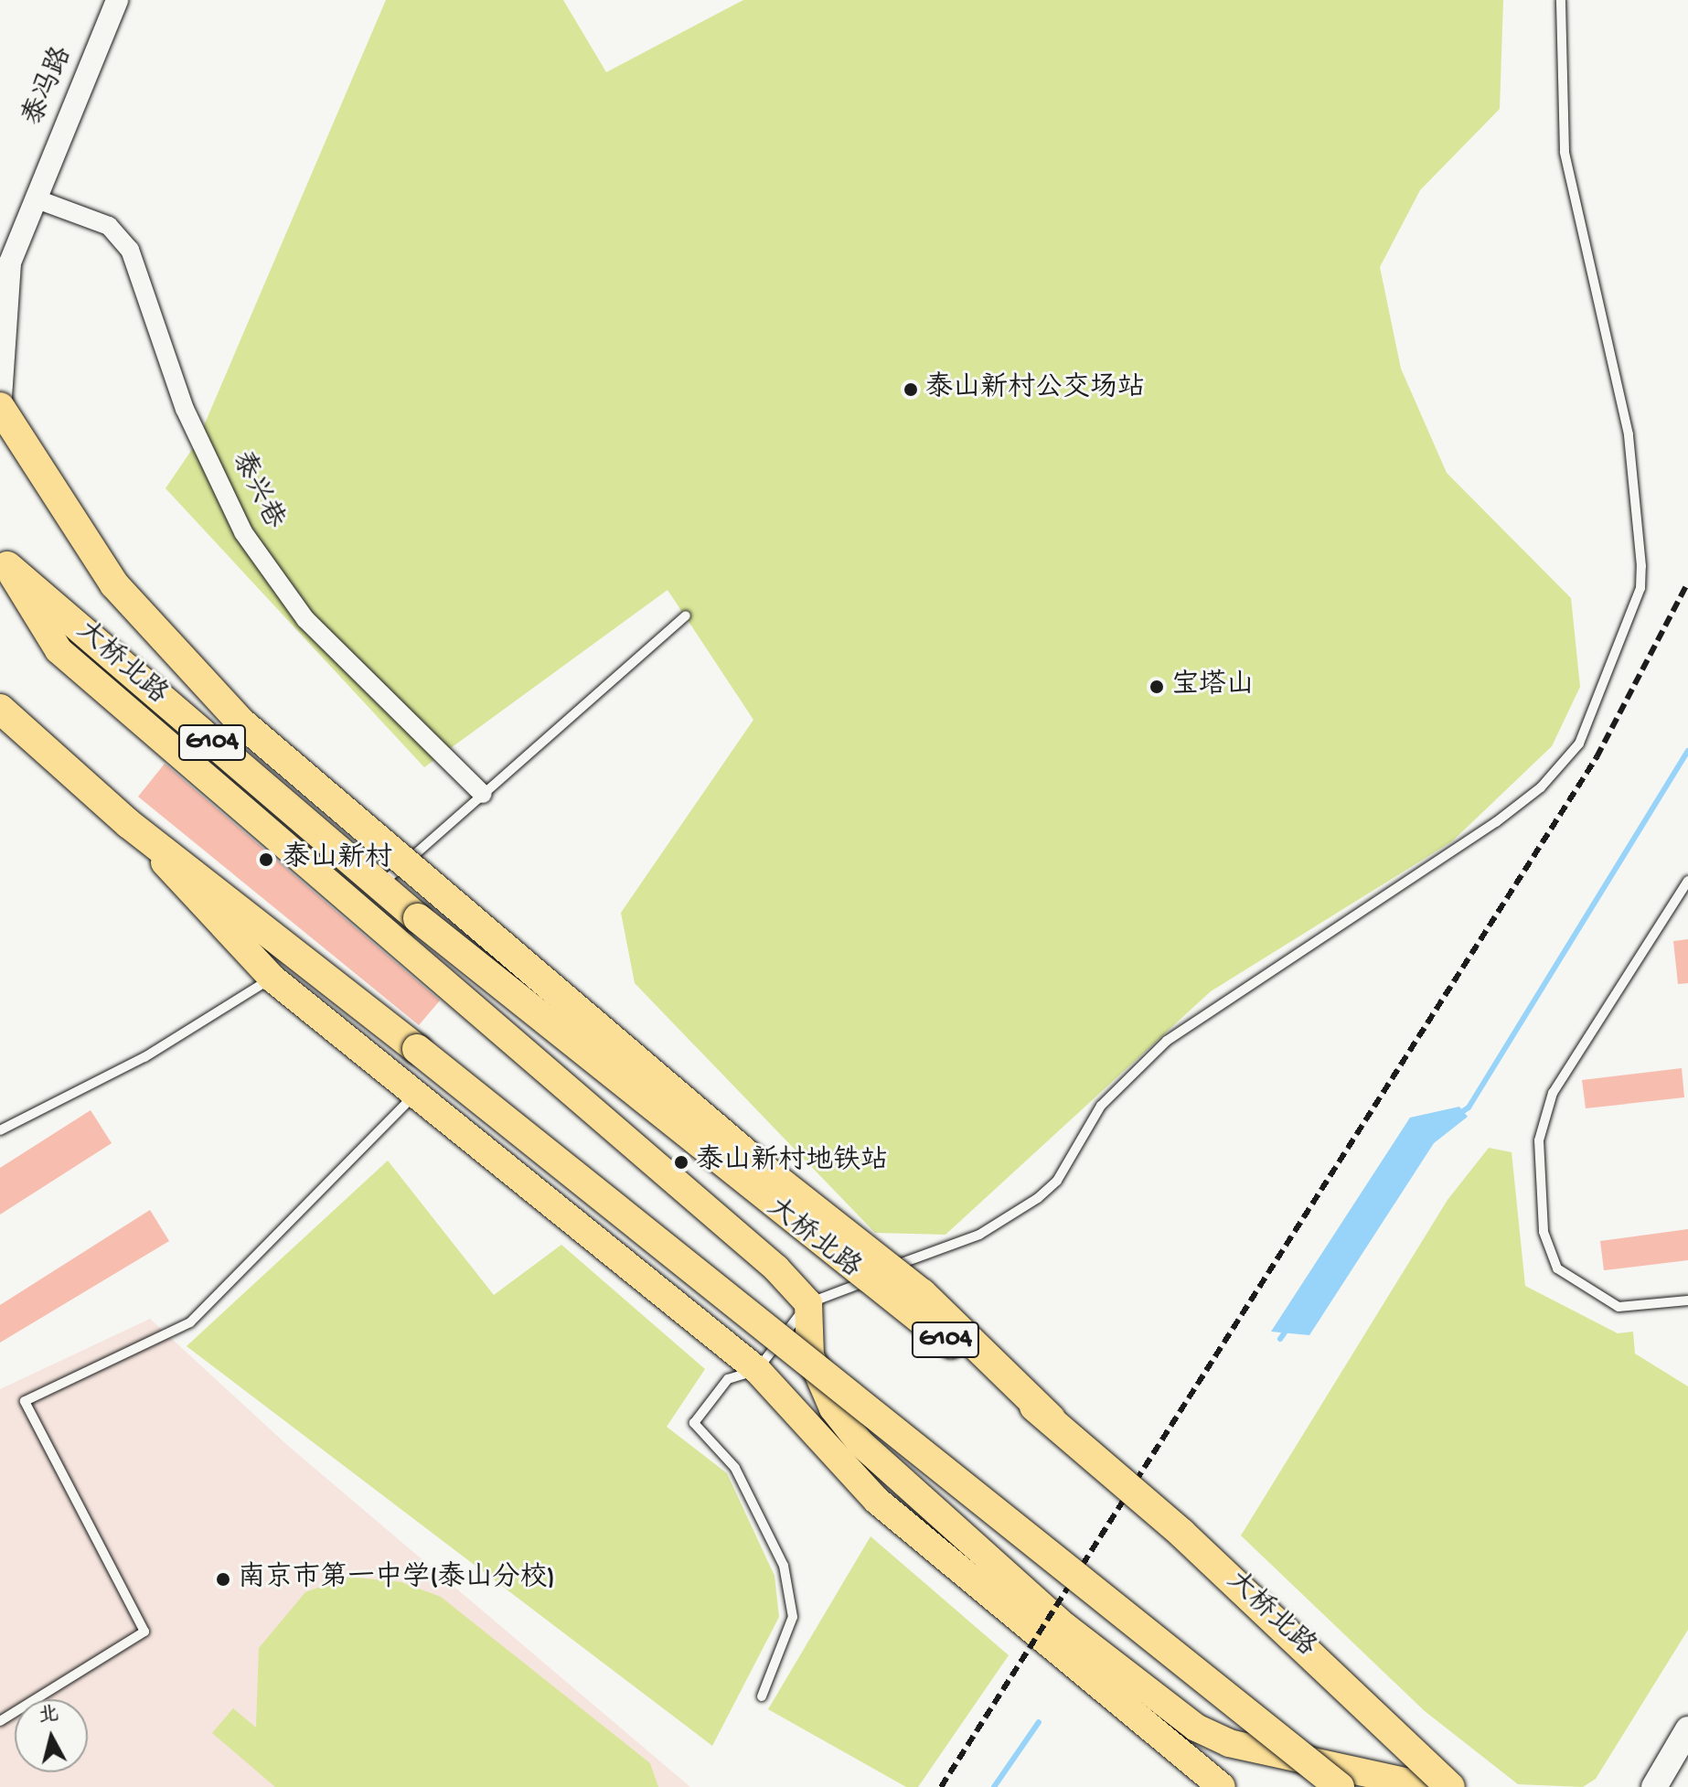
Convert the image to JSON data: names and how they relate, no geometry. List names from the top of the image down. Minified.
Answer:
{"streets":{"highway":["大桥北路","G104"],"street":["泰冯路","泰兴巷"]},"crossings":[["泰冯路","泰兴巷"]],"places":["泰山新村公交场站","宝塔山","泰山新村","泰山新村地铁站","南京市第一中学(泰山分校)"],"north":"top"}
